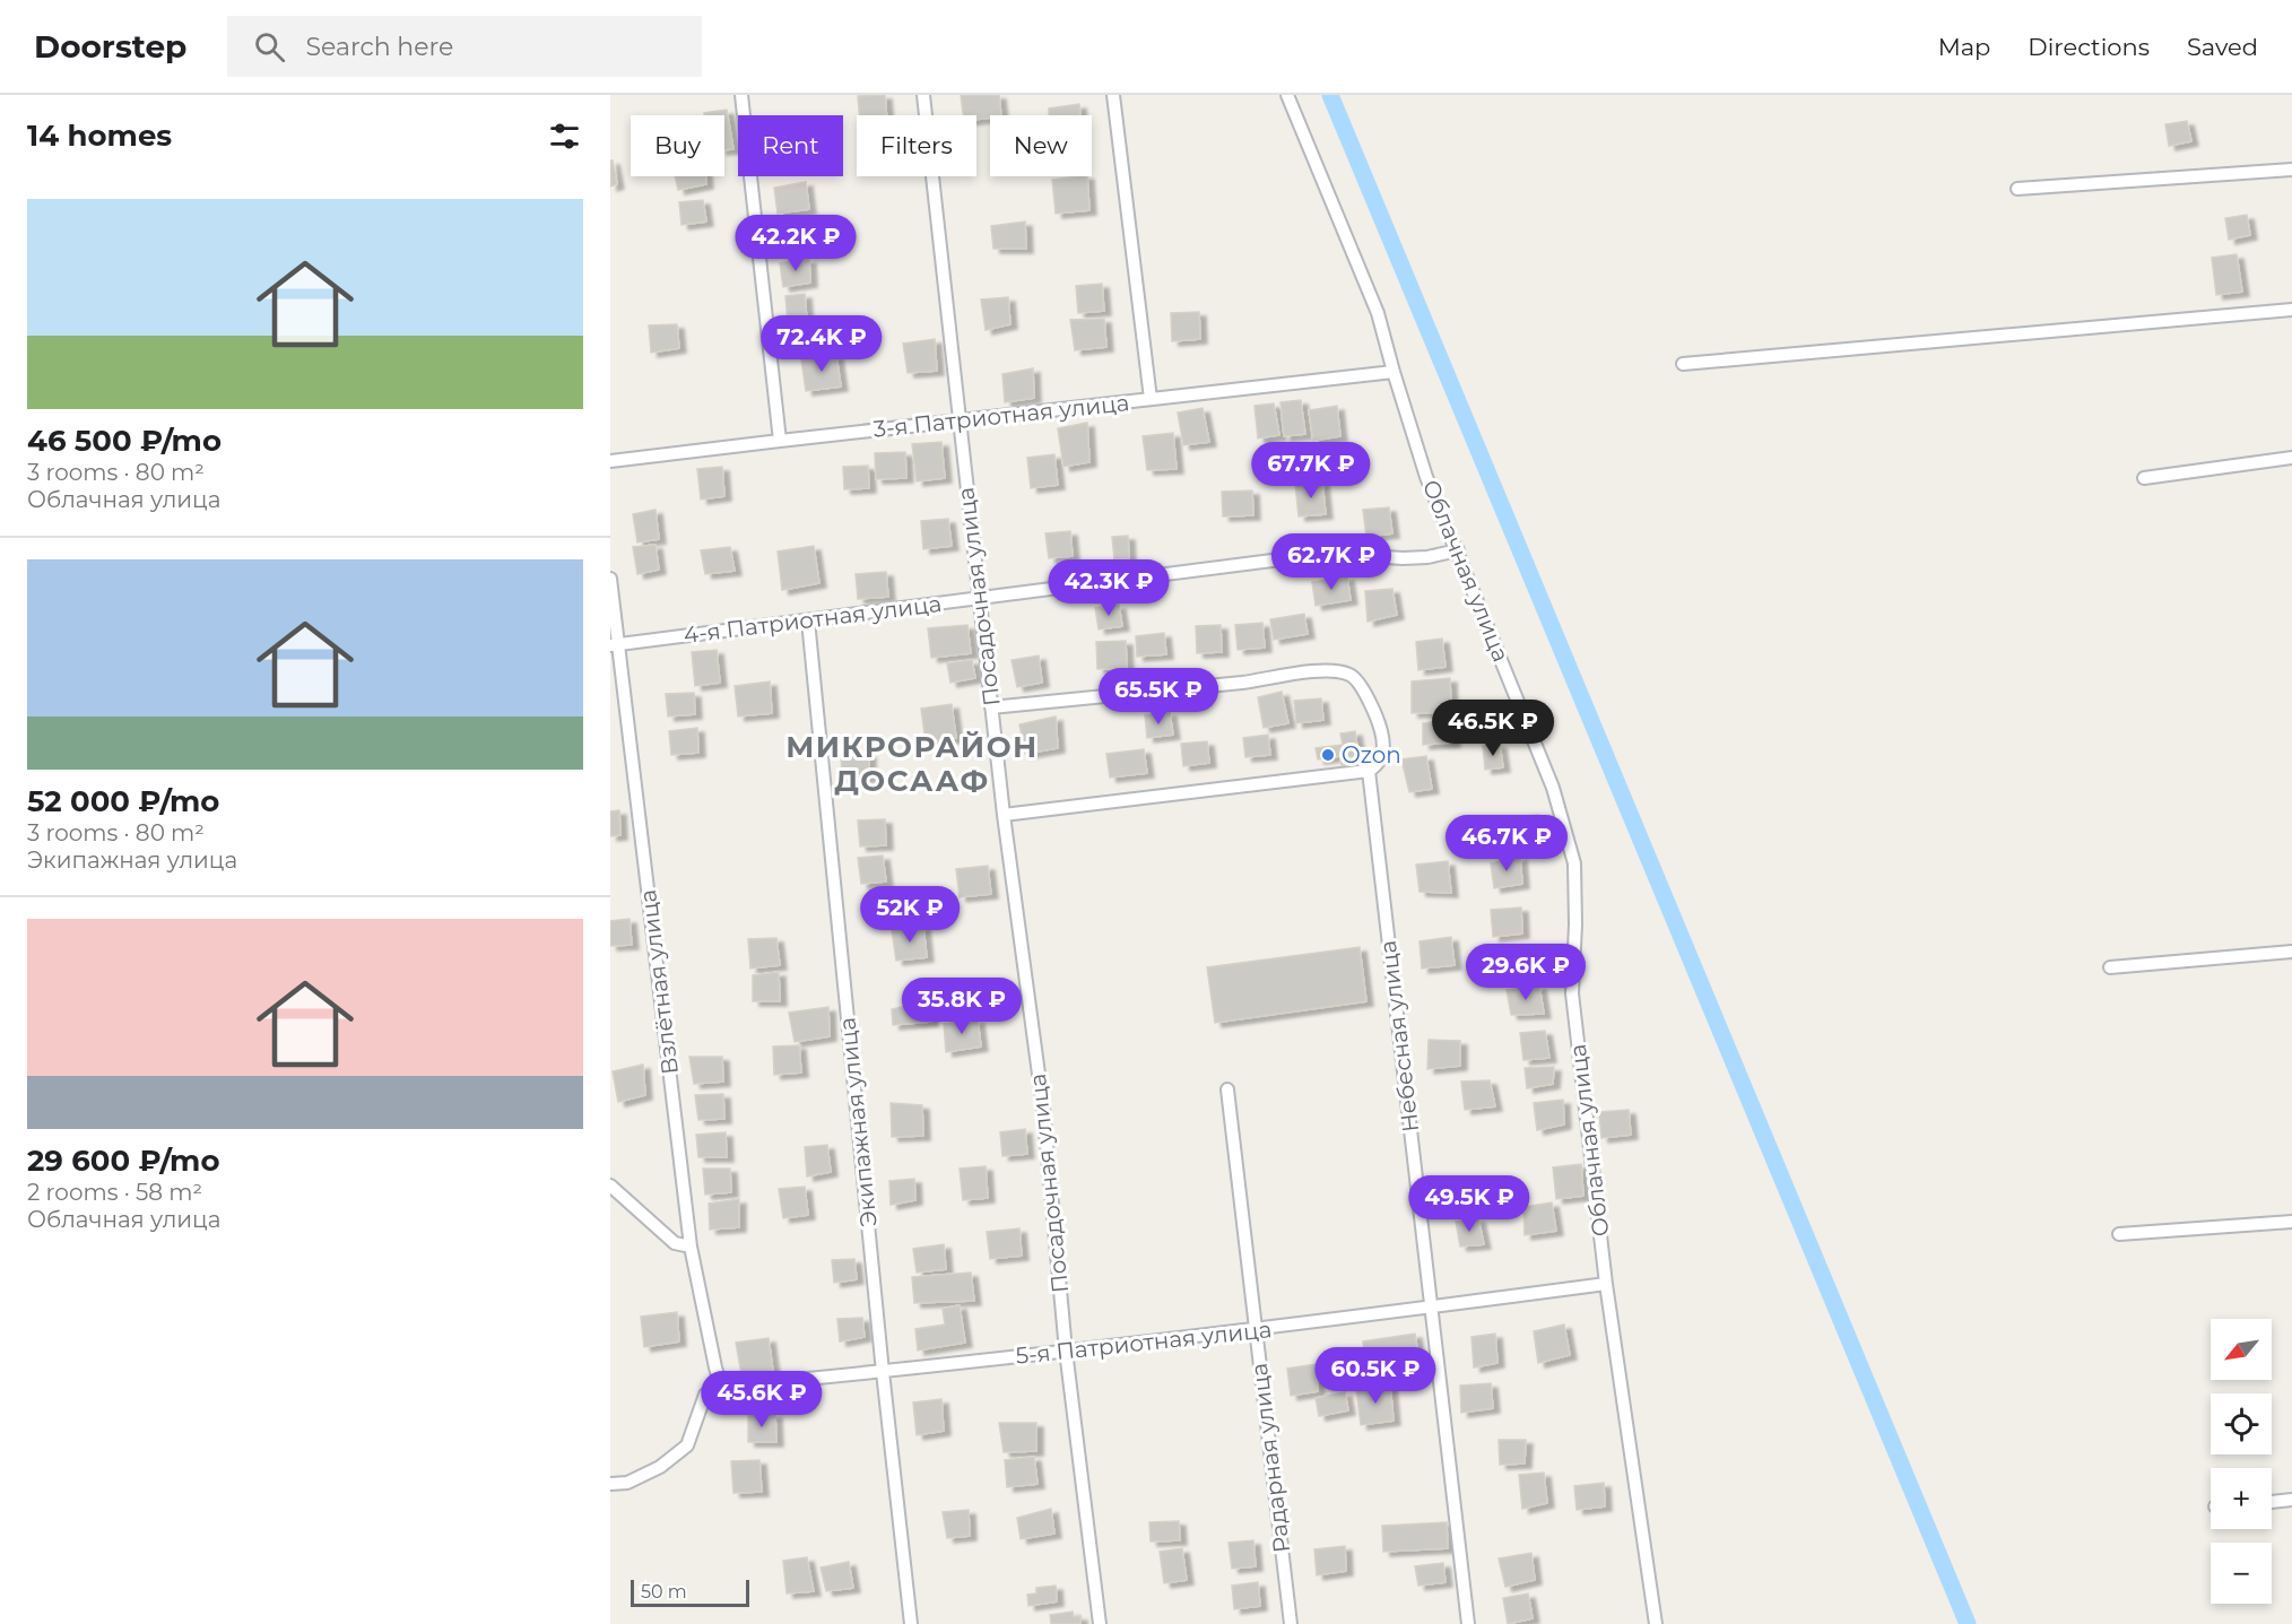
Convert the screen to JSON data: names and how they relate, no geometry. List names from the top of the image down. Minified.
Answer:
{"streets":{"street":["3-я Патриотная улица","Облачная улица","Посадочная улица","4-я Патриотная улица","Взлётная улица","Небесная улица","Экипажная улица","5-я Патриотная улица","Радарная улица"]},"crossings":[["3-я Патриотная улица","Облачная улица"],["3-я Патриотная улица","Посадочная улица"],["Облачная улица","4-я Патриотная улица"],["Облачная улица","5-я Патриотная улица"],["Посадочная улица","4-я Патриотная улица"],["Посадочная улица","5-я Патриотная улица"],["4-я Патриотная улица","Взлётная улица"],["4-я Патриотная улица","Экипажная улица"],["Взлётная улица","5-я Патриотная улица"],["Небесная улица","5-я Патриотная улица"],["Экипажная улица","5-я Патриотная улица"],["5-я Патриотная улица","Радарная улица"]],"districts":["МИКРОРАЙОН ДОСААФ"],"places":["Ozon"],"scale_bar":"50 m","north":"bottom left","page":{"header":"Doorstep","search":"Search here","nav":["Map","Directions","Saved"],"heading":"14 homes","chip":["Buy","Rent","Filters","New"],"list":[{"name":"46 500 ₽/mo","note":"3 rooms · 80 m² · Облачная улица"},{"name":"52 000 ₽/mo","note":"3 rooms · 80 m² · Экипажная улица"},{"name":"29 600 ₽/mo","note":"2 rooms · 58 m² · Облачная улица"}],"price":["42.2K ₽","72.4K ₽","67.7K ₽","62.7K ₽","42.3K ₽","65.5K ₽","46.5K ₽","46.7K ₽","52K ₽","29.6K ₽","35.8K ₽","49.5K ₽","60.5K ₽","45.6K ₽"],"map_buttons":["+","−"],"scale":"50 m"}}
